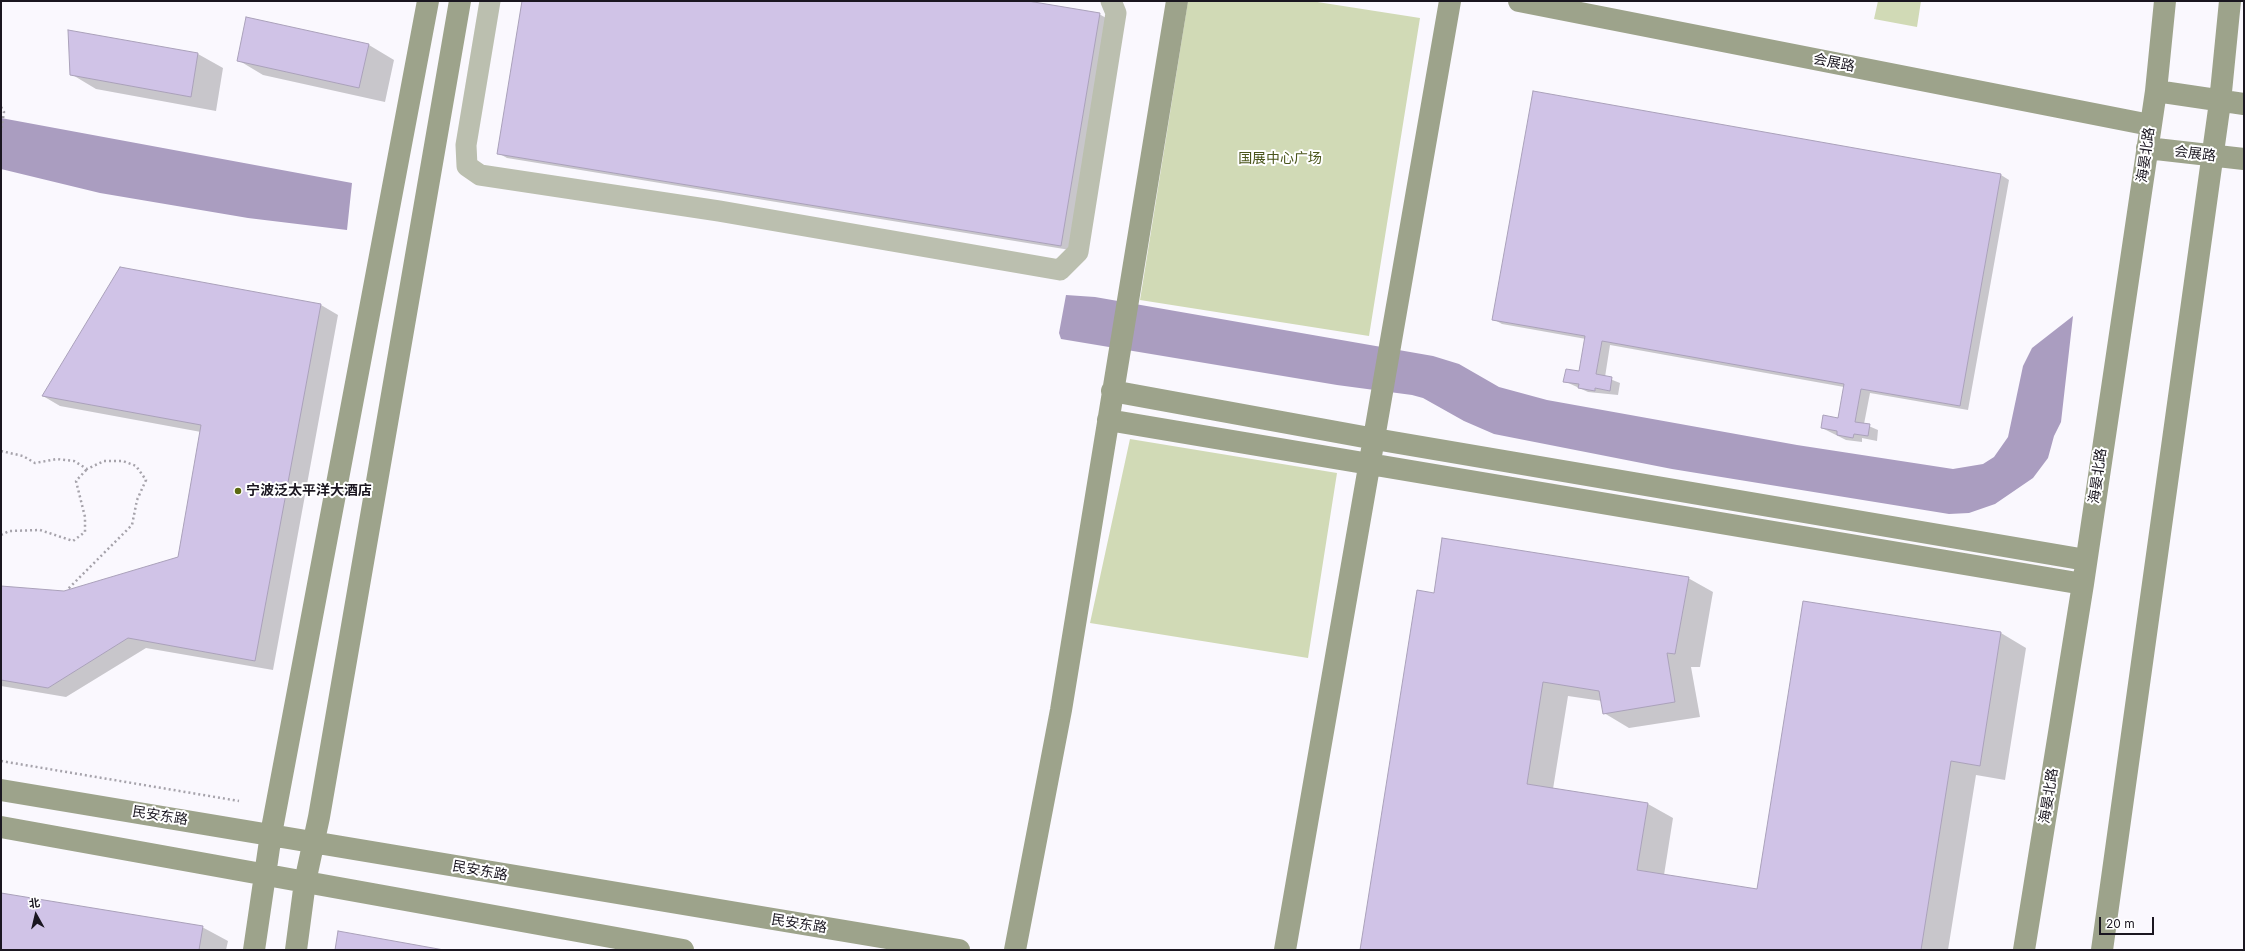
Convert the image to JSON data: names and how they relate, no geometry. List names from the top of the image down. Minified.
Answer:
{"streets":{"street":["会展路","海晏北路","民安东路"]},"crossings":[["会展路","海晏北路"]],"parks":["国展中心广场"],"places":["宁波泛太平洋大酒店"],"scale_bar":"20 m","north":"top"}
